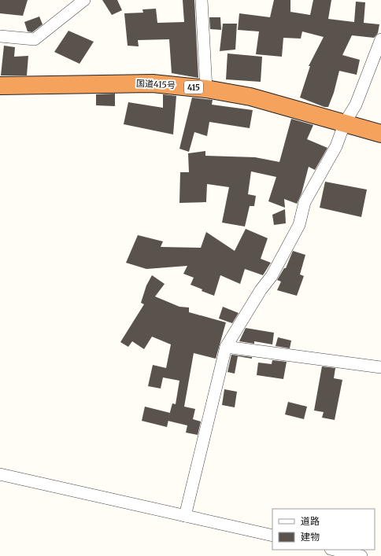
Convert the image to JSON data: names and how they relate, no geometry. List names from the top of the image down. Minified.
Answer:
{"streets":{"highway":["国道415号","415"]},"legend":["道路","建物"]}
